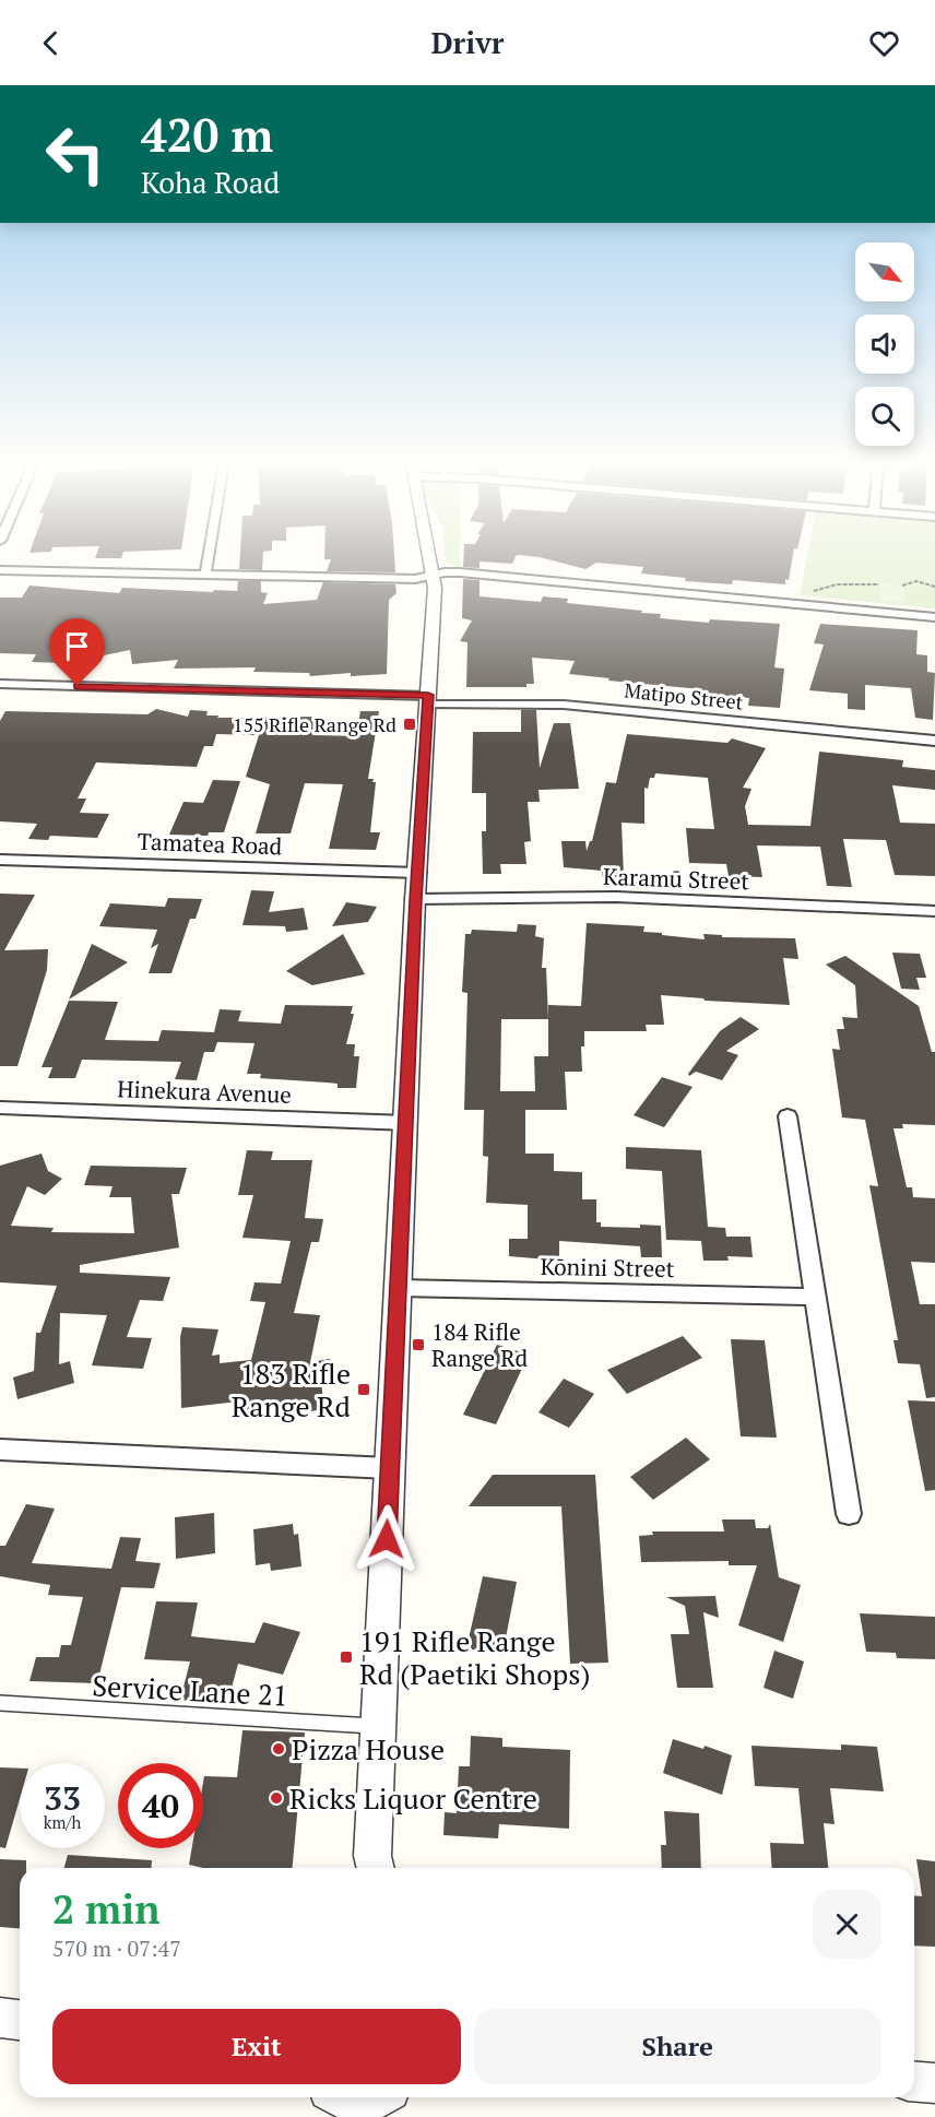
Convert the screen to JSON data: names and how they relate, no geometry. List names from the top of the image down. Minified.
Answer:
{"streets":{"street":["Matipo Street","Tamatea Road","Karamū Street","Hinekura Avenue","Kōnini Street"],"lane":["Service Lane 21"]},"crossings":[["Tamatea Road","Karamū Street"]],"places":{"transit":["155 Rifle Range Rd","184 Rifle Range Rd","183 Rifle Range Rd","191 Rifle Range Rd (Paetiki Shops)"],"other":["Pizza House","Ricks Liquor Centre"]},"north":"bottom right","page":{"header":"Drivr","turn":["420 m","Koha Road"],"speed":"33 km/h","limit":"40","heading":["2 min","570 m · 07:47"],"buttons":["Exit","Share"]}}
